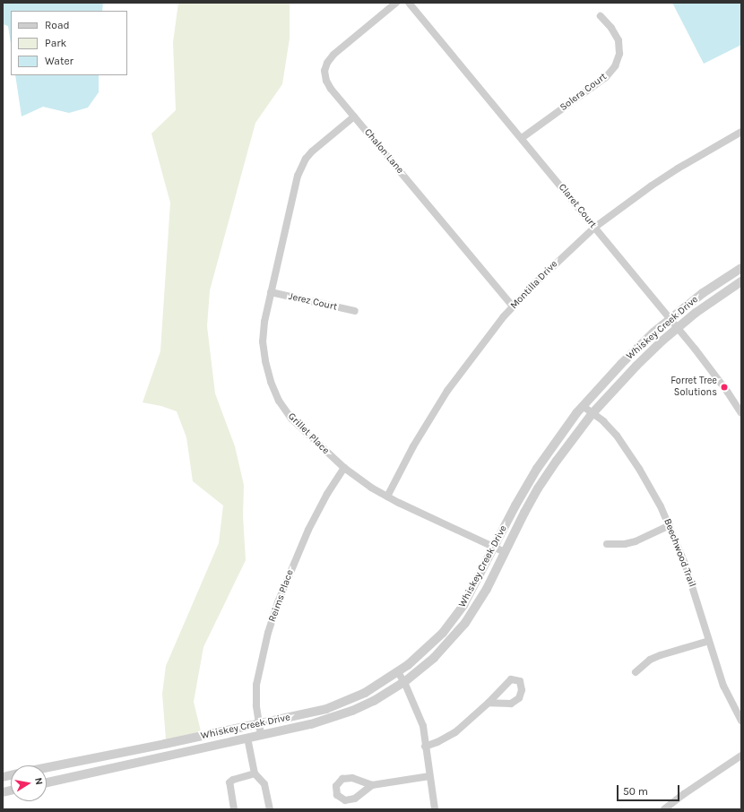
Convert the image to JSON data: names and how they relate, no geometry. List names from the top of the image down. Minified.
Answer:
{"streets":{"street":["Solera Court","Chalon Lane","Claret Court","Montilla Drive","Jerez Court","Whiskey Creek Drive","Grillet Place","Beechwood Trail","Reims Place"]},"crossings":[["Solera Court","Claret Court"],["Chalon Lane","Montilla Drive"],["Chalon Lane","Grillet Place"],["Claret Court","Montilla Drive"],["Claret Court","Whiskey Creek Drive"],["Montilla Drive","Grillet Place"],["Jerez Court","Grillet Place"],["Whiskey Creek Drive","Grillet Place"],["Whiskey Creek Drive","Beechwood Trail"],["Whiskey Creek Drive","Reims Place"],["Grillet Place","Reims Place"]],"places":["Forret Tree Solutions"],"legend":["Road","Park","Water"],"scale_bar":"50 m","north":"right"}
